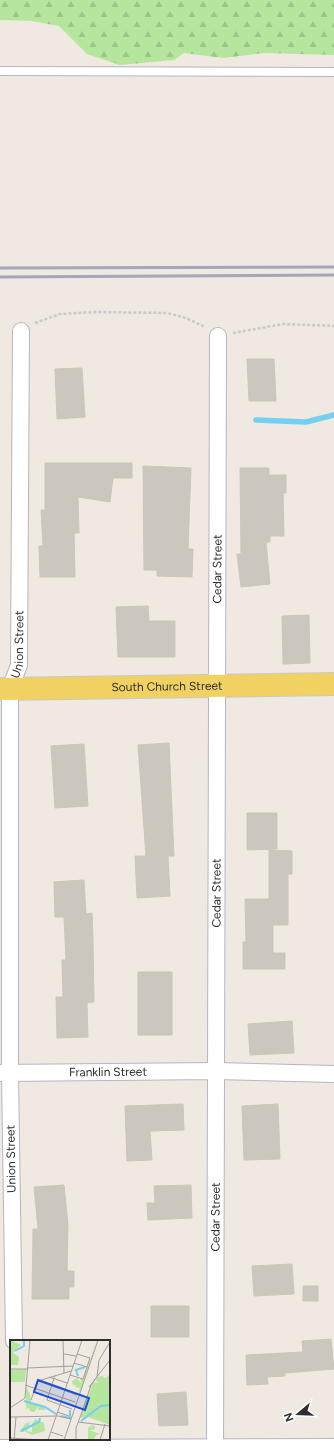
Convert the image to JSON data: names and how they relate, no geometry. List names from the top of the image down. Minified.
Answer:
{"streets":{"main road":["South Church Street"],"street":["Cedar Street","Union Street","Franklin Street"]},"crossings":[["Cedar Street","South Church Street"],["Cedar Street","Franklin Street"],["Union Street","South Church Street"],["Union Street","Franklin Street"]],"north":"left"}
